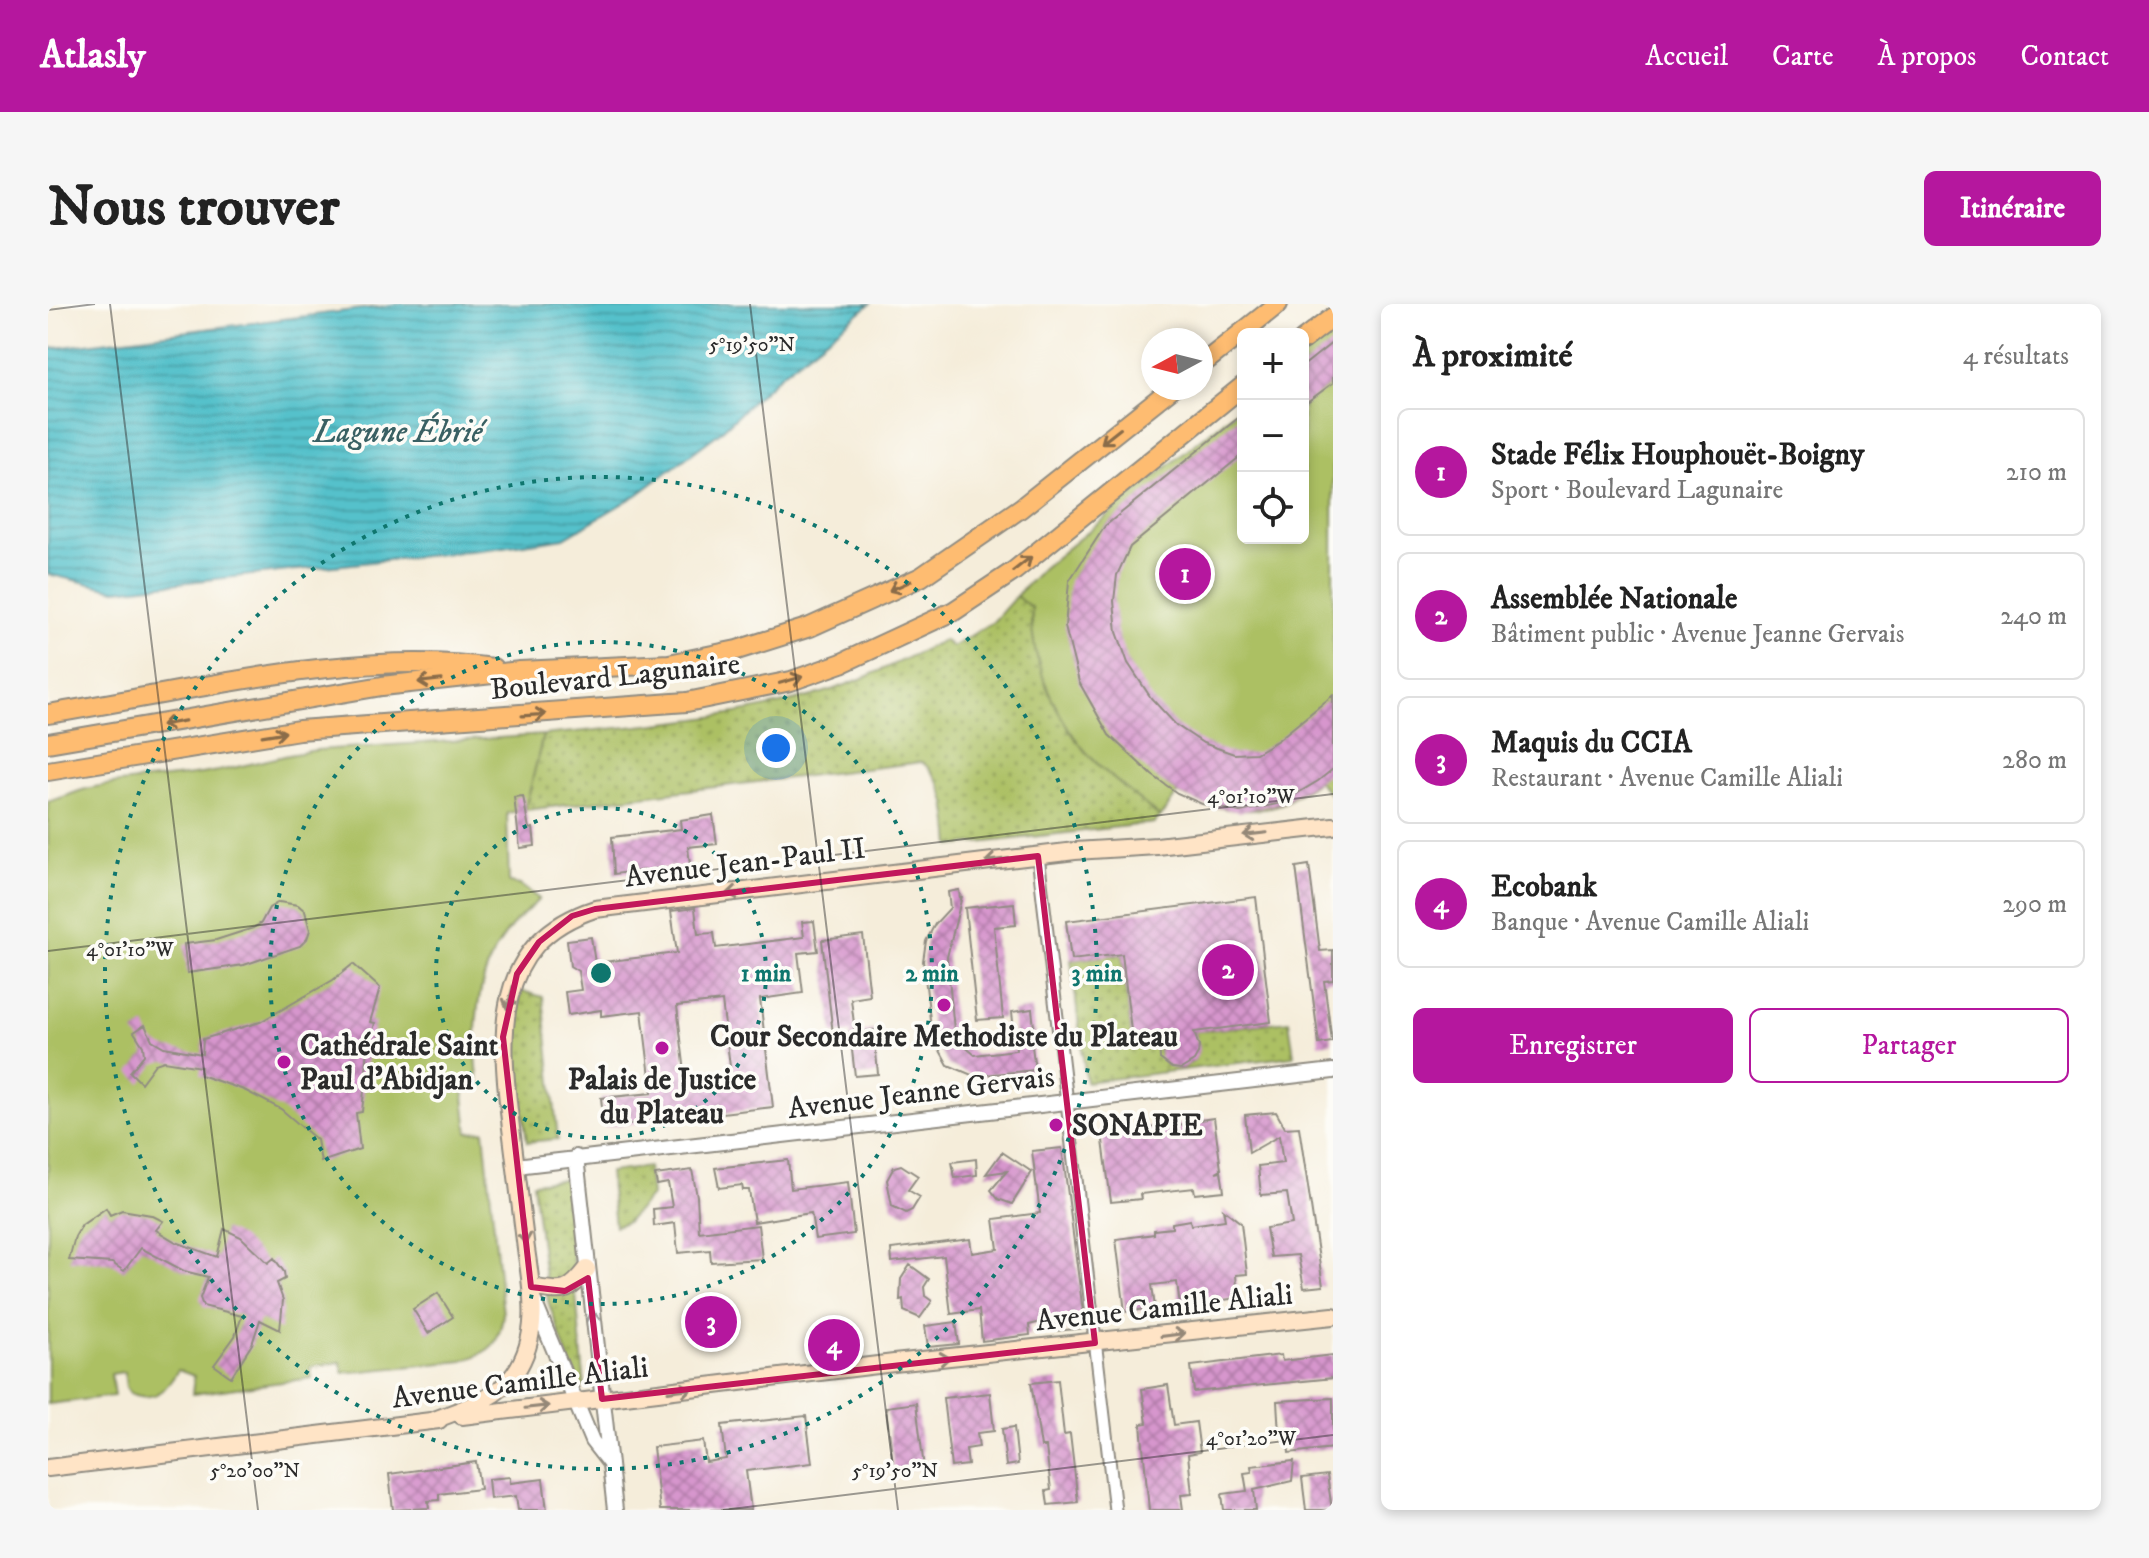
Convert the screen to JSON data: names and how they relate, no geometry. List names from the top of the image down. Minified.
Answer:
{"streets":{"highway":["Boulevard Lagunaire"],"main road":["Avenue Jean-Paul II","Avenue Camille Aliali"],"street":["Avenue Jeanne Gervais"]},"crossings":[["Avenue Jean-Paul II","Avenue Jeanne Gervais"],["Avenue Jean-Paul II","Avenue Camille Aliali"]],"one_way":["Avenue Camille Aliali"],"water":["Lagune Ébrié"],"places":["Cour Secondaire Methodiste du Plateau","Palais de Justice du Plateau","Cathédrale Saint Paul d'Abidjan","SONAPIE"],"north":"left","page":{"header":"Atlasly","nav":["Accueil","Carte","À propos","Contact"],"buttons":["Itinéraire",["Enregistrer","Partager"]],"title":"Nous trouver","heading":["À proximité","4 résultats"],"map_buttons":["+","−"],"list":[{"mark":"1","name":"Stade Félix Houphouët-Boigny","note":"Sport · Boulevard Lagunaire","value":"210 m"},{"mark":"2","name":"Assemblée Nationale","note":"Bâtiment public · Avenue Jeanne Gervais","value":"240 m"},{"mark":"3","name":"Maquis du CCIA","note":"Restaurant · Avenue Camille Aliali","value":"280 m"},{"mark":"4","name":"Ecobank","note":"Banque · Avenue Camille Aliali","value":"290 m"}],"pins":["1","2","3","4"]},"coordinates":["5°19'50\"N","4°01'10\"W","4°01'20\"W","5°20'00\"N"],"rings":["1 min","2 min","3 min"]}
